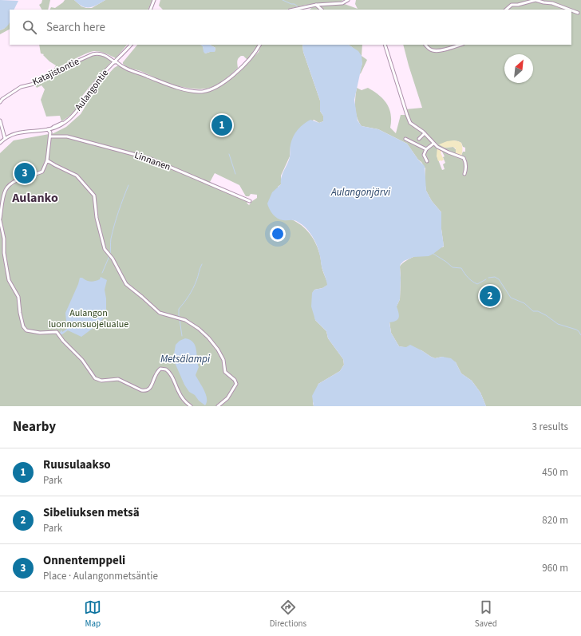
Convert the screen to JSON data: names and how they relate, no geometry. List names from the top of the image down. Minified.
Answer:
{"streets":{"street":["Katajistontie","Aulangontie","Linnanen"]},"crossings":[["Katajistontie","Aulangontie"]],"districts":["Aulanko"],"water":["Aulangonjärvi","Metsälampi"],"parks":["Aulangon luonnonsuojelualue"],"north":"top right","page":{"search":"Search here","pins":["1","3","2"],"heading":["Nearby","3 results"],"list":[{"mark":"1","name":"Ruusulaakso","note":"Park","value":"450 m"},{"mark":"2","name":"Sibeliuksen metsä","note":"Park","value":"820 m"},{"mark":"3","name":"Onnentemppeli","note":"Place · Aulangonmetsäntie","value":"960 m"}],"nav":["Map","Directions","Saved"]}}
